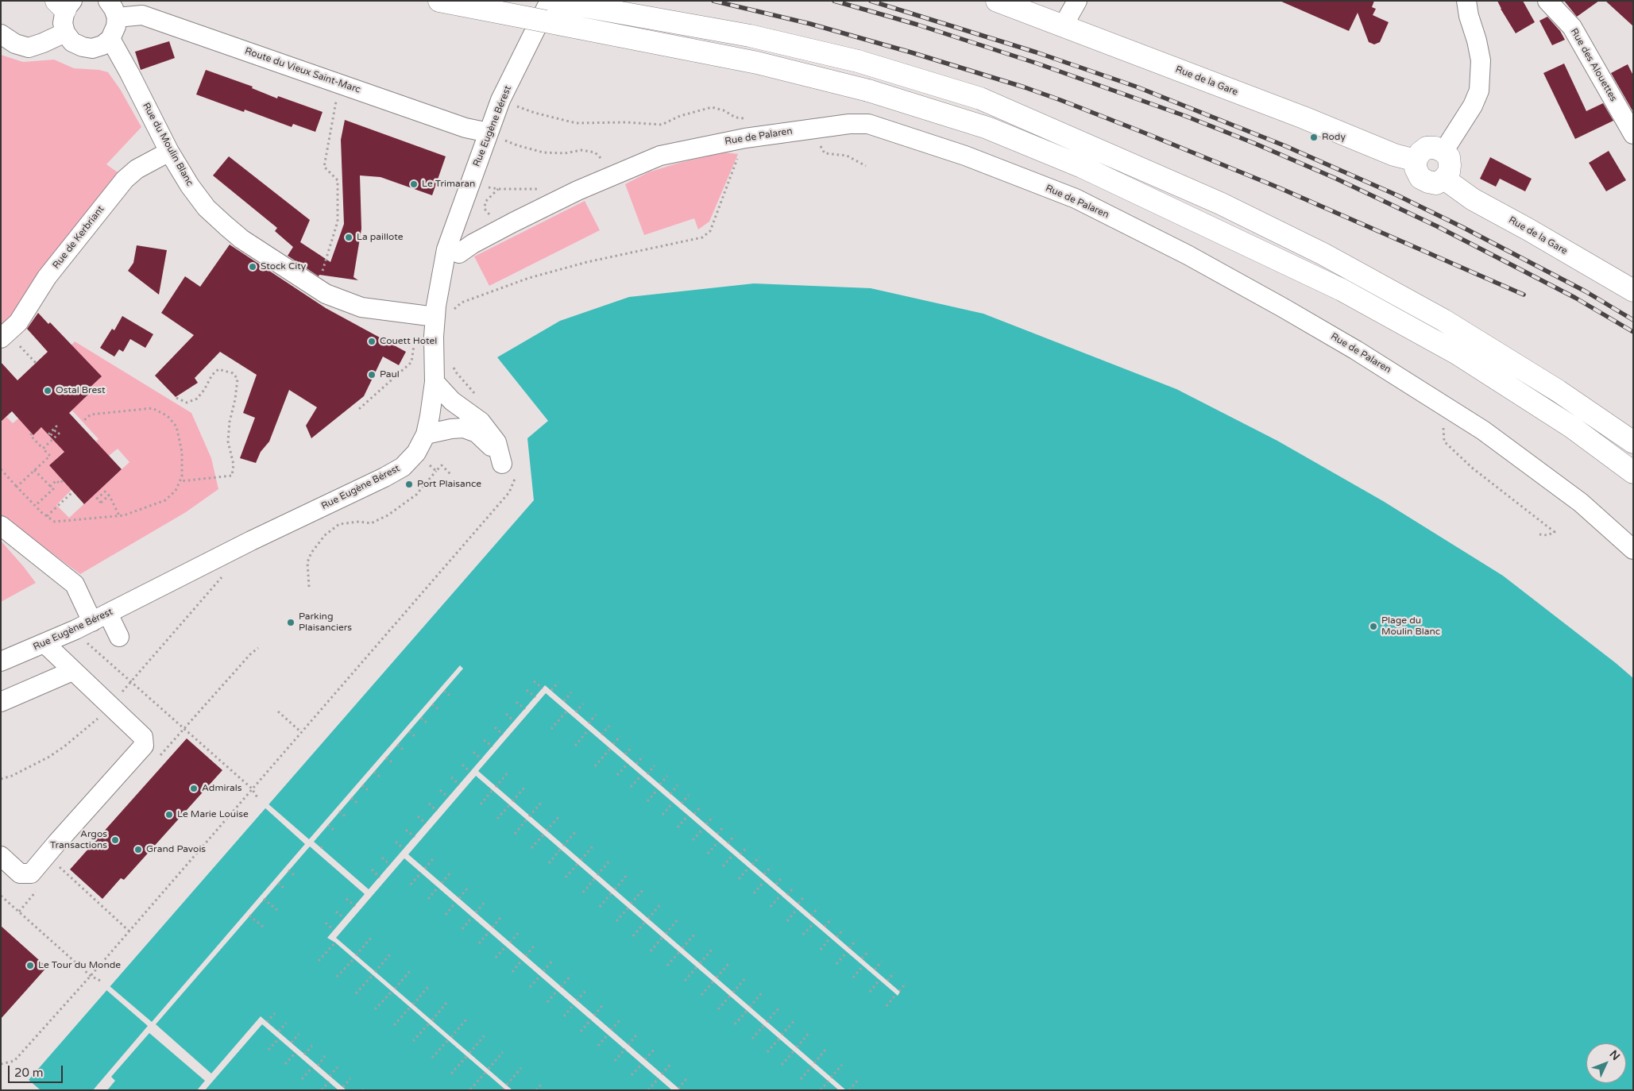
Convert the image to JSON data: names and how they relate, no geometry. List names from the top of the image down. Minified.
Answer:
{"streets":{"main road":["Rue de la Gare"],"street":["Rue des Alouettes","Route du Vieux Saint-Marc","Rue Eugène Bérest","Rue de Palaren","Rue du Moulin Blanc","Rue de Kerbriant"]},"crossings":[["Route du Vieux Saint-Marc","Rue Eugène Bérest"],["Rue Eugène Bérest","Rue du Moulin Blanc"],["Rue du Moulin Blanc","Rue de Kerbriant"]],"places":["Rody","Le Trimaran","La paillote","Stock City","Couett Hotel","Paul","Ostal Brest","Port Plaisance","Parking Plaisanciers","Plage du Moulin Blanc","Admirals","Le Marie Louise","Argos Transactions","Grand Pavois","Le Tour du Monde"],"scale_bar":"20 m","north":"top right"}
